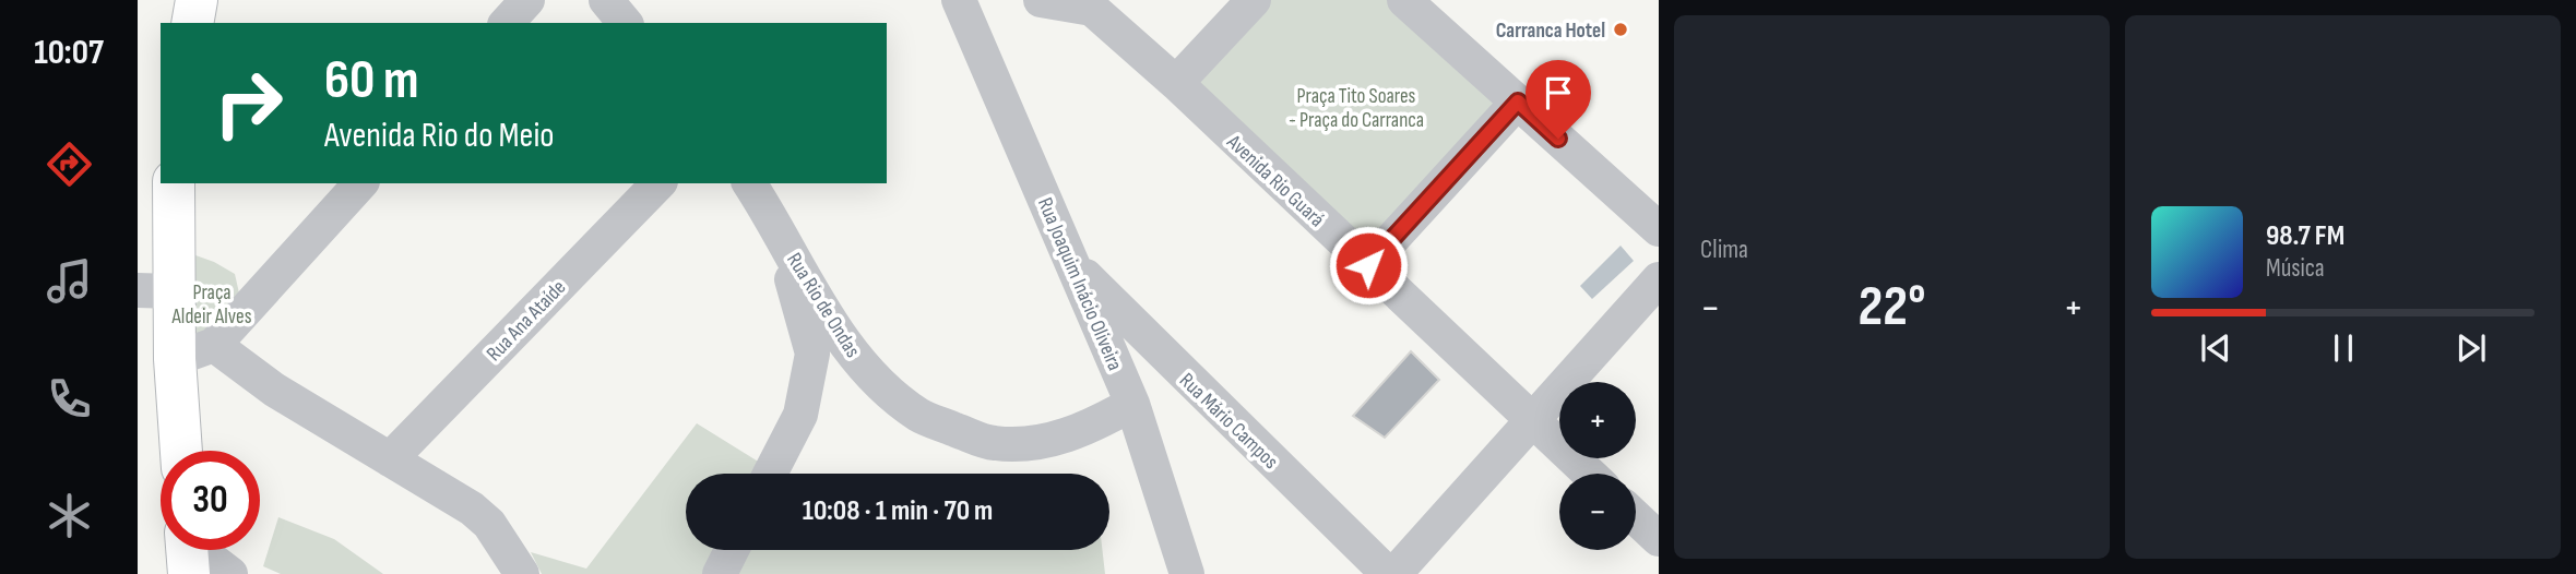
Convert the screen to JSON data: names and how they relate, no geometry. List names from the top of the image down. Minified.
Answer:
{"streets":{"street":["Avenida Rio Guará","Rua Joaquim Inácio Oliveira","Rua Rio de Ondas","Rua Ana Ataíde","Rua Mário Campos"]},"crossings":[["Rua Joaquim Inácio Oliveira","Rua Rio de Ondas"],["Rua Joaquim Inácio Oliveira","Rua Mário Campos"]],"parks":["Praça Tito Soares - Praça do Carranca","Praça Aldeir Alves"],"places":["Carranca Hotel"],"page":{"tabs":"10:07","tile":"Clima","turn":["60 m","Avenida Rio do Meio"],"song":["98.7 FM","Música"],"heat":["−","22°","+"],"map_buttons":["+","−"],"limit":"30","trip":"10:08 · 1 min · 70 m"}}
